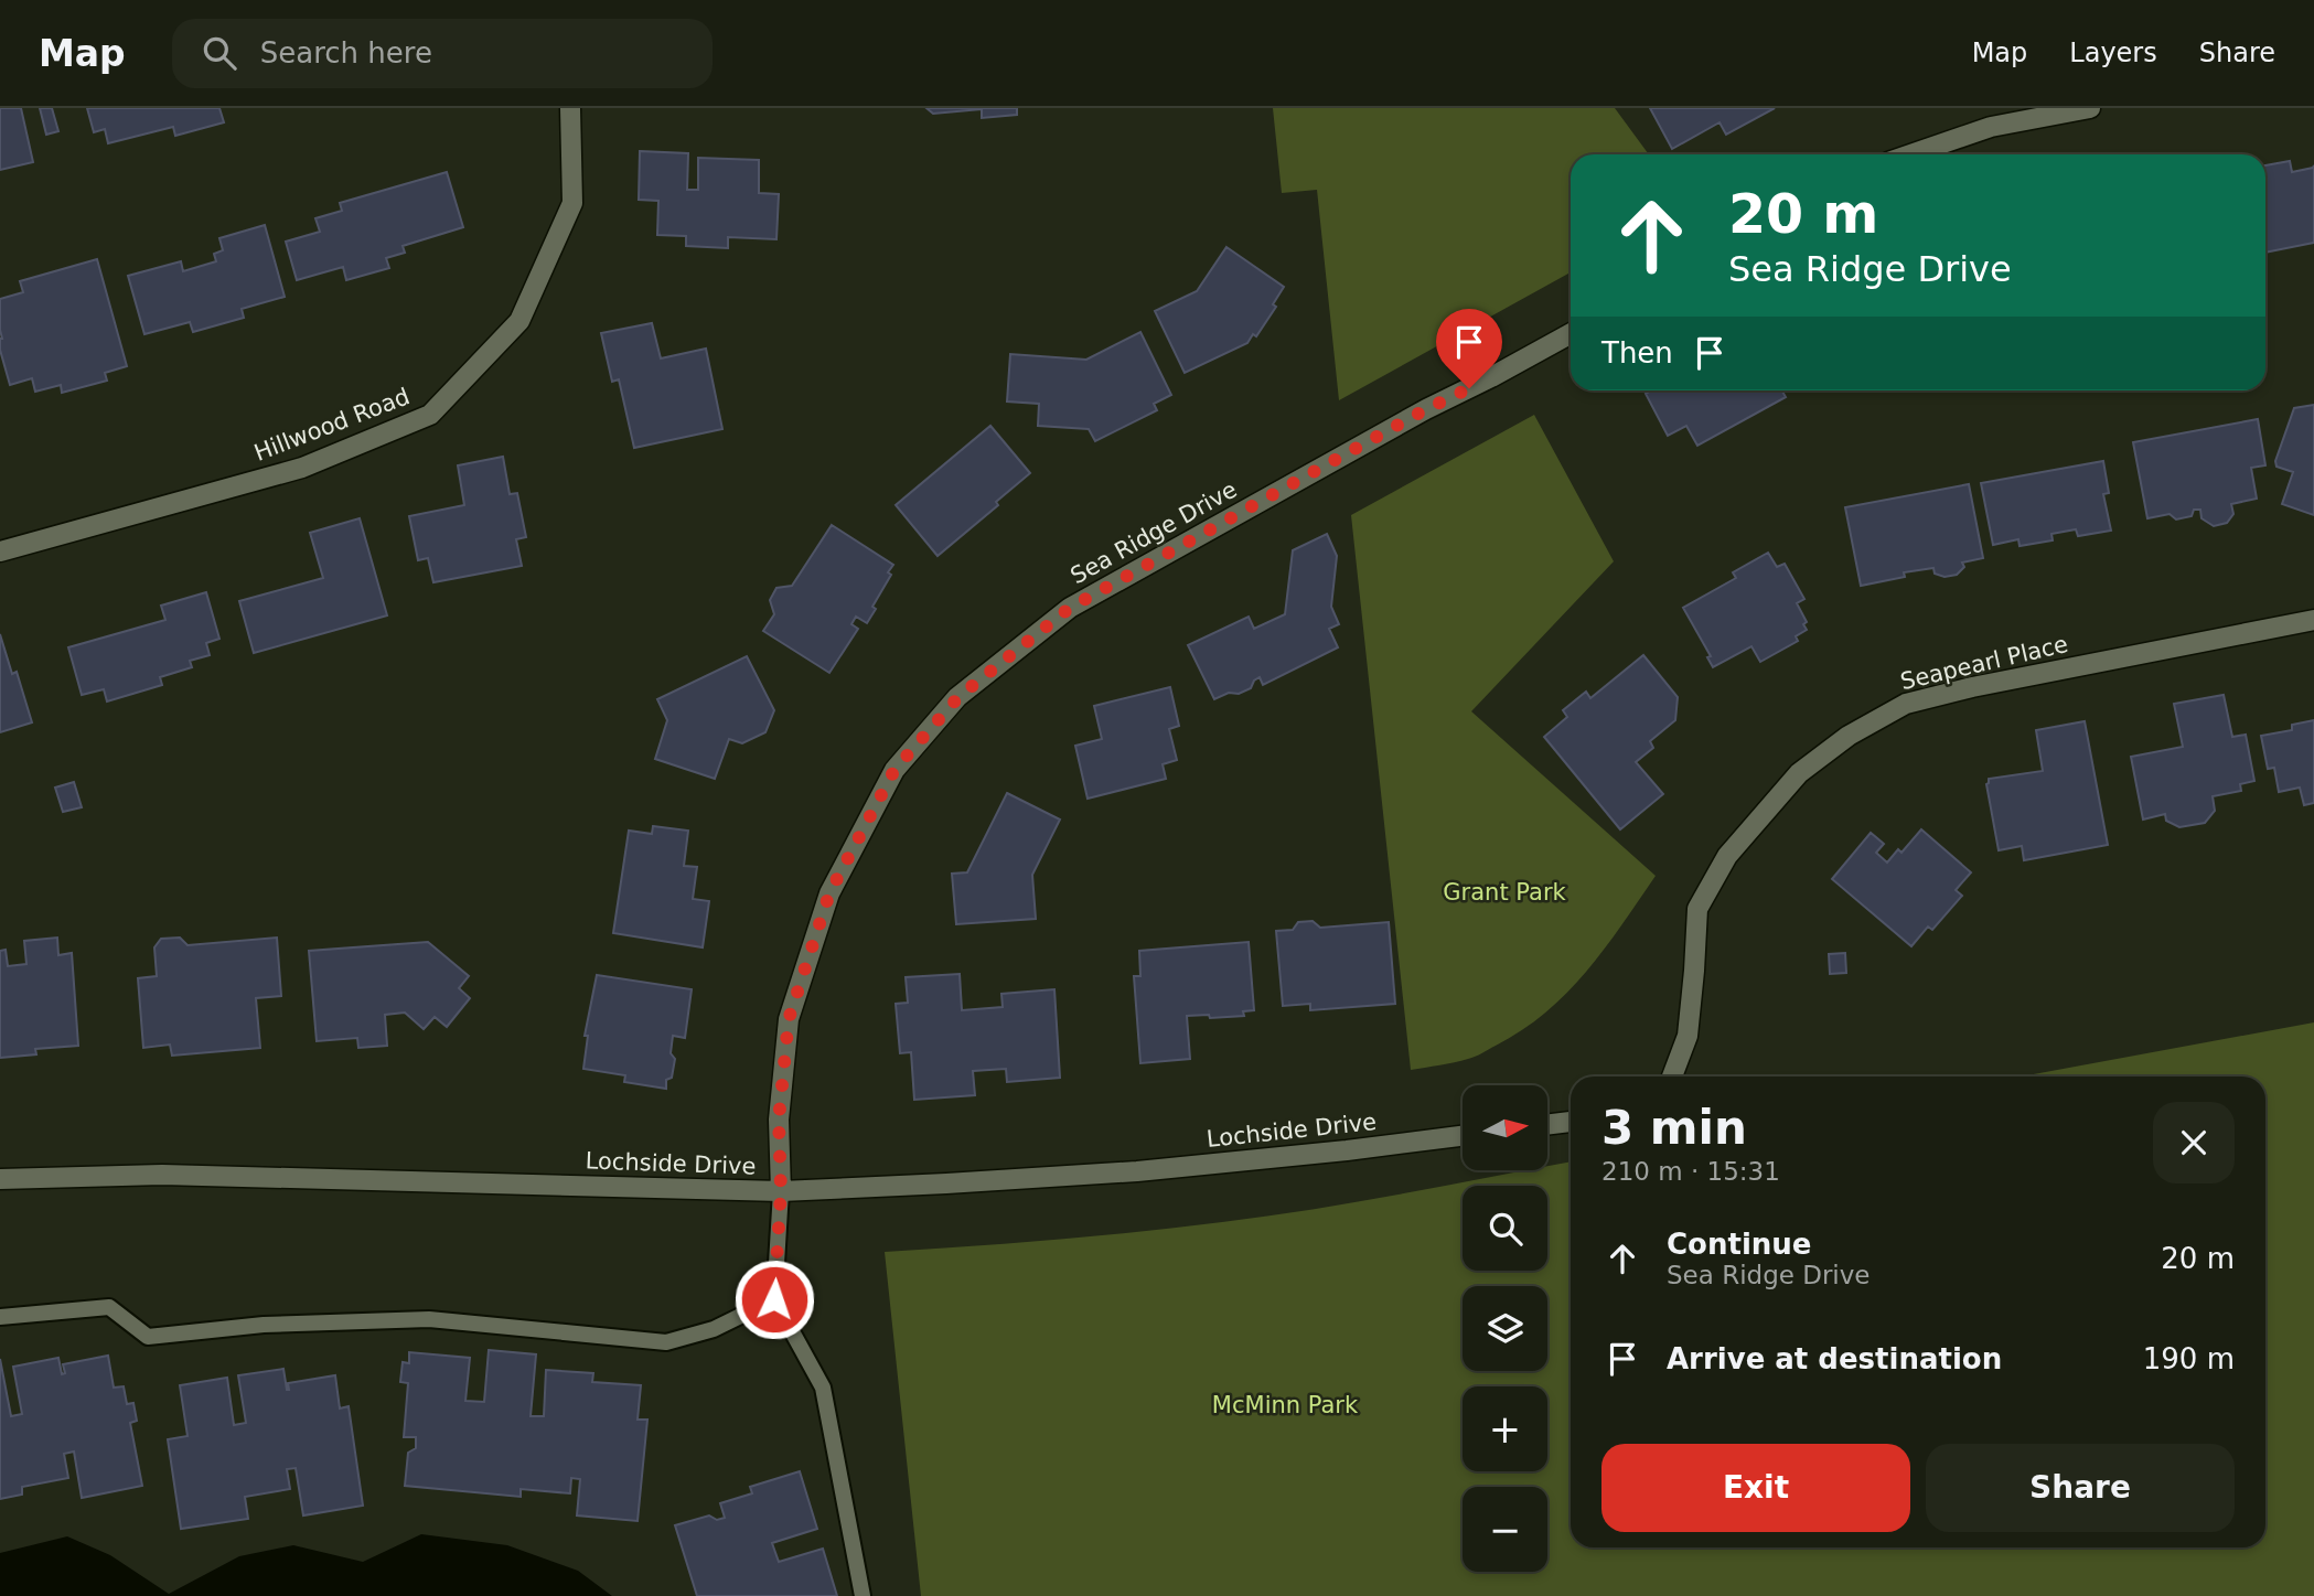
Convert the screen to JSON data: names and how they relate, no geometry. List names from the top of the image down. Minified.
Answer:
{"streets":{"street":["Hillwood Road","Sea Ridge Drive","Seapearl Place","Lochside Drive"]},"crossings":[["Sea Ridge Drive","Lochside Drive"]],"parks":["Grant Park","McMinn Park"],"north":"right","page":{"header":"Map","search":"Search here","nav":["Map","Layers","Share"],"turn":["20 m","Sea Ridge Drive"],"then":"Then","heading":["3 min","210 m · 15:31"],"map_buttons":["+","−"],"list":[{"name":"Continue","note":"Sea Ridge Drive","value":"20 m"},{"name":"Arrive at destination","value":"190 m"}],"buttons":["Exit","Share"]}}
